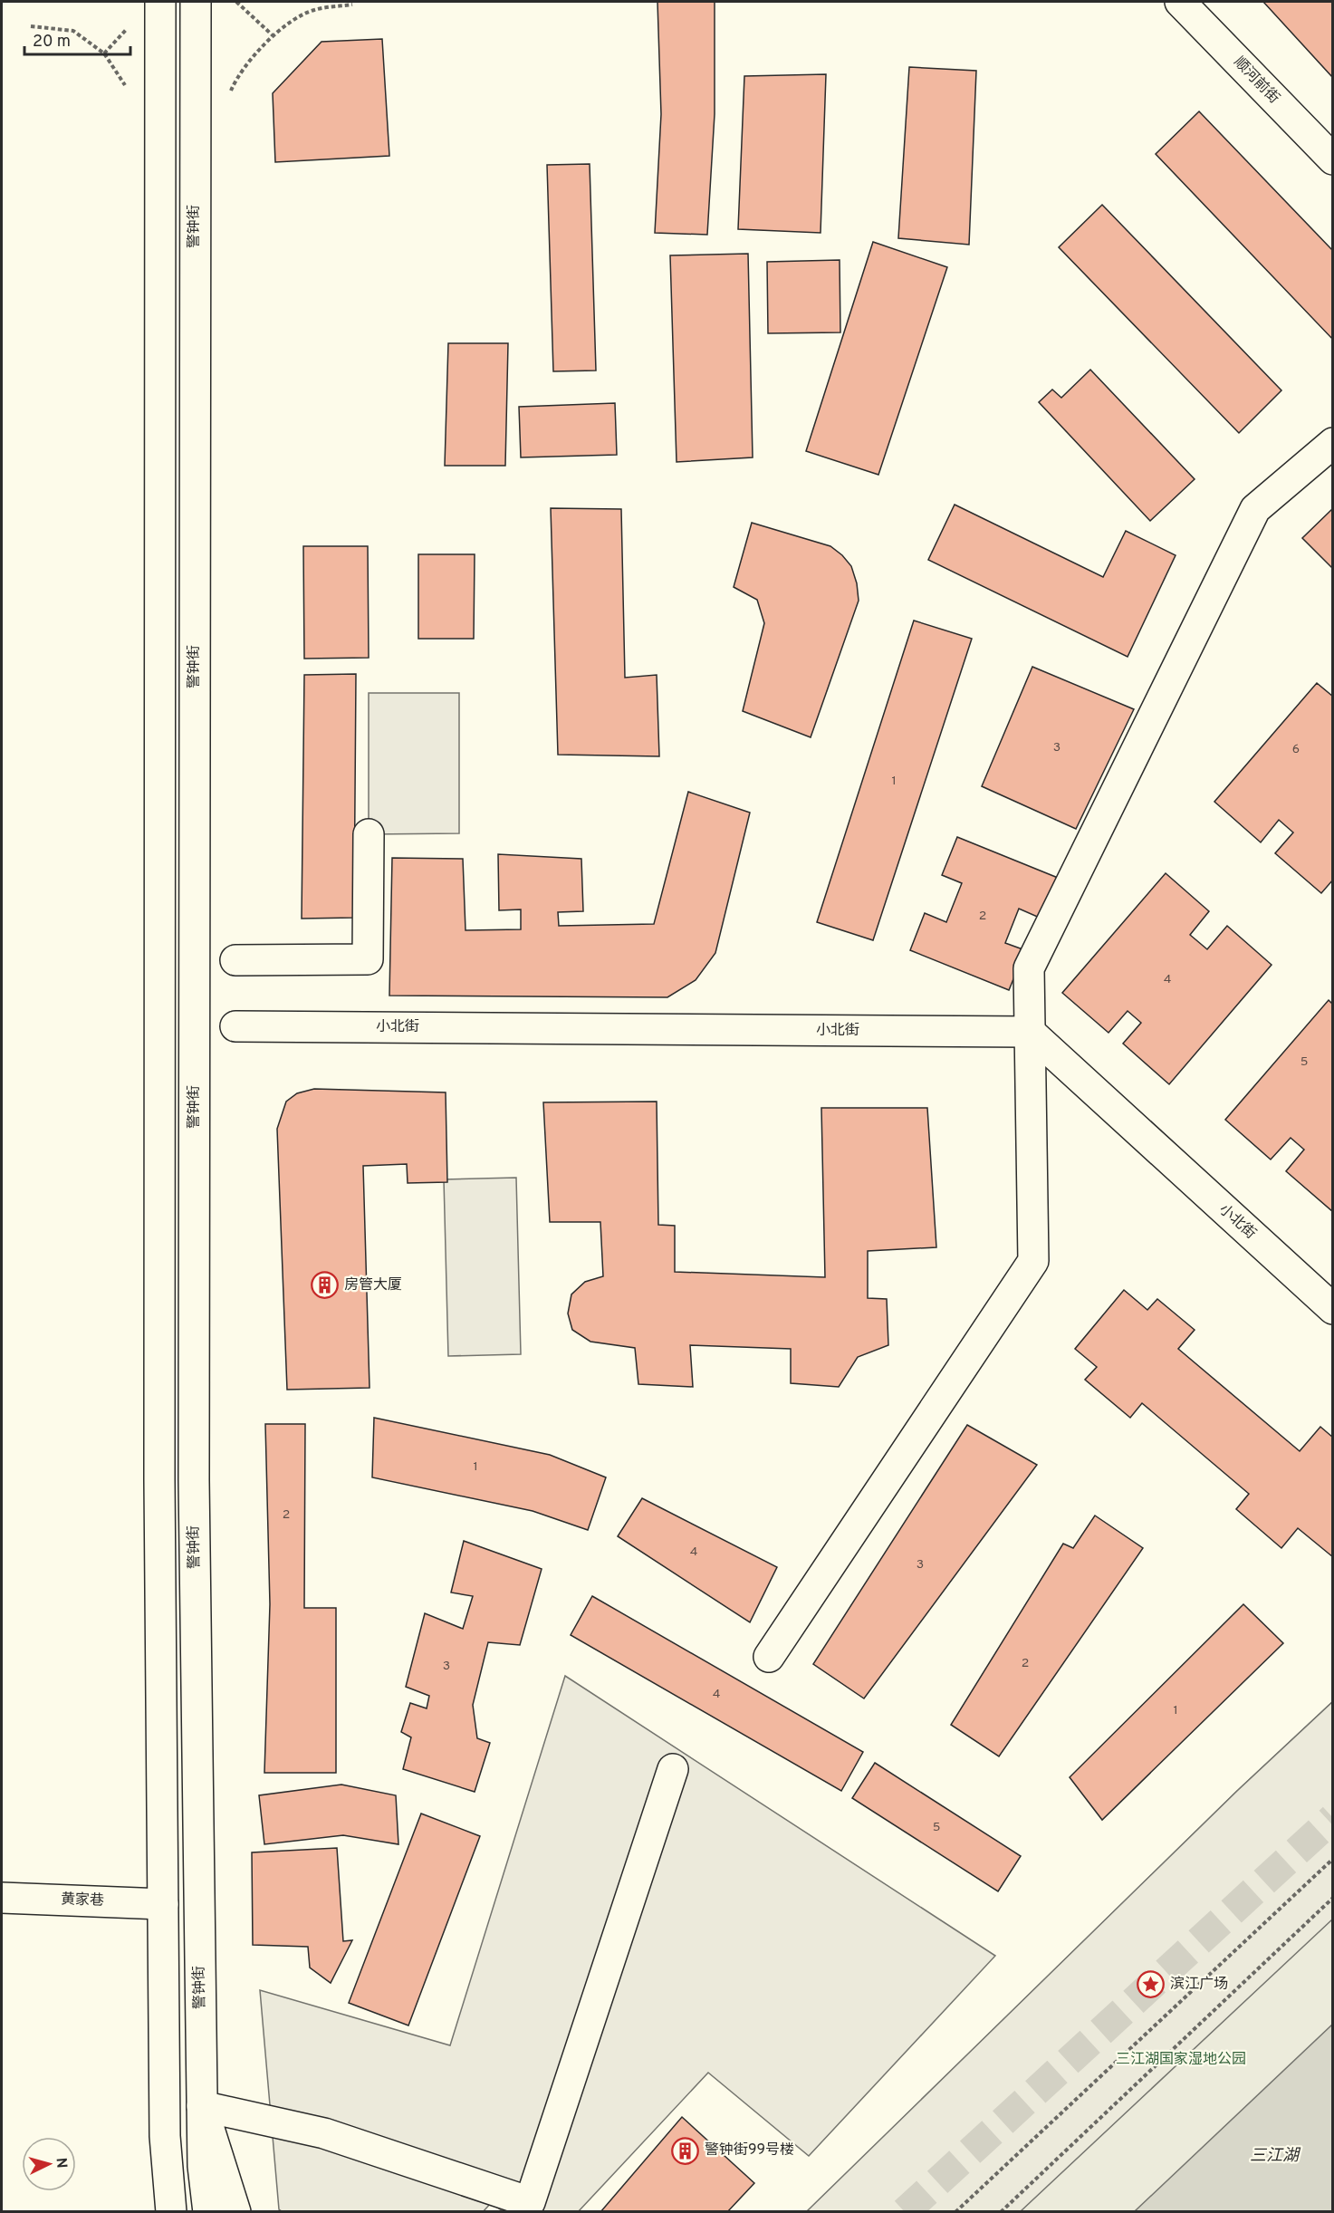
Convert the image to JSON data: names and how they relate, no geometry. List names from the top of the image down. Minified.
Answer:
{"streets":{"main road":["顺河前街","警钟街","小北街","黄家巷"]},"water":["三江湖"],"parks":["三江湖国家湿地公园"],"places":{"building":["房管大厦","警钟街99号楼"],"place":["滨江广场"]},"house_numbers":["3","6","1","2","4","5","1","2","4","3","2","3","4","1","5"],"scale_bar":"20 m","north":"right"}
